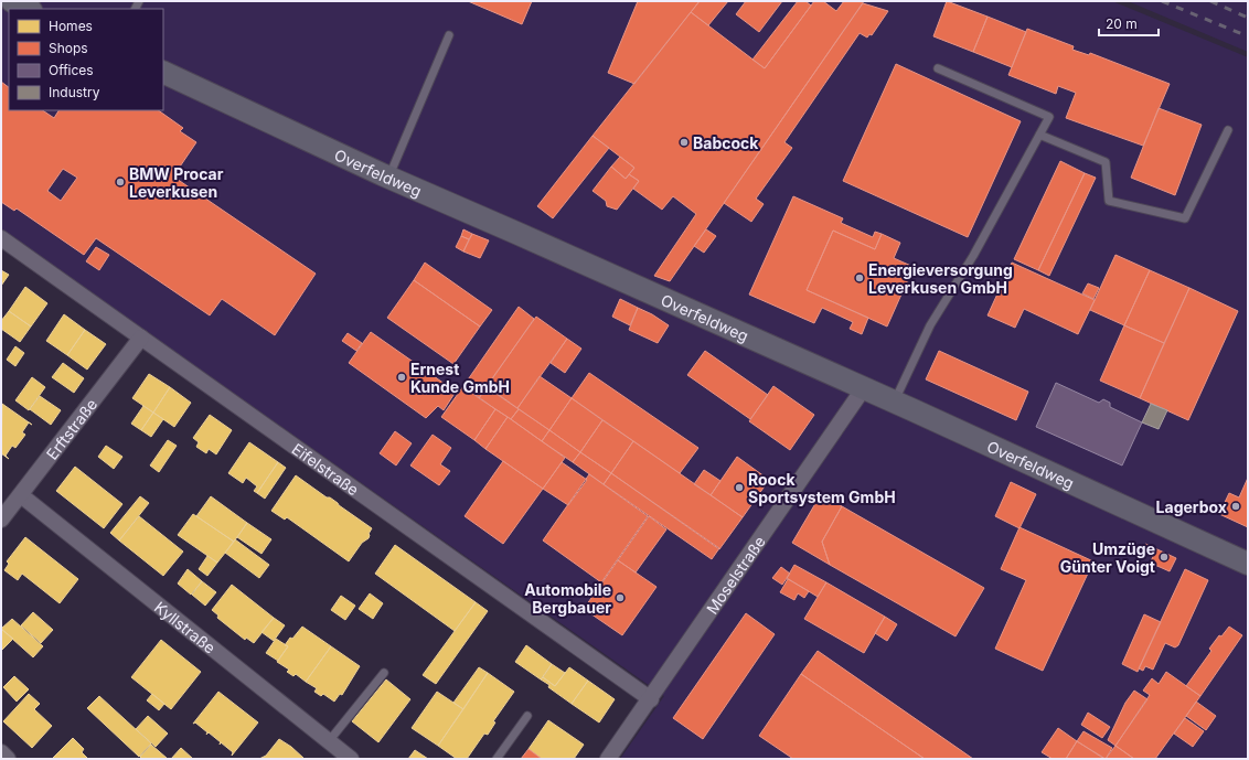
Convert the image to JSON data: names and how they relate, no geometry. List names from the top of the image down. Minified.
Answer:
{"streets":{"street":["Overfeldweg","Erftstraße","Eifelstraße","Moselstraße","Kyllstraße"]},"crossings":[["Overfeldweg","Moselstraße"],["Erftstraße","Eifelstraße"],["Erftstraße","Kyllstraße"],["Eifelstraße","Moselstraße"]],"places":["Babcock","BMW Procar Leverkusen","Energieversorgung Leverkusen GmbH","Ernest Kunde GmbH","Roock Sportsystem GmbH","Lagerbox","Umzüge Günter Voigt","Automobile Bergbauer"],"legend":["Homes","Shops","Offices","Industry"],"scale_bar":"20 m"}
